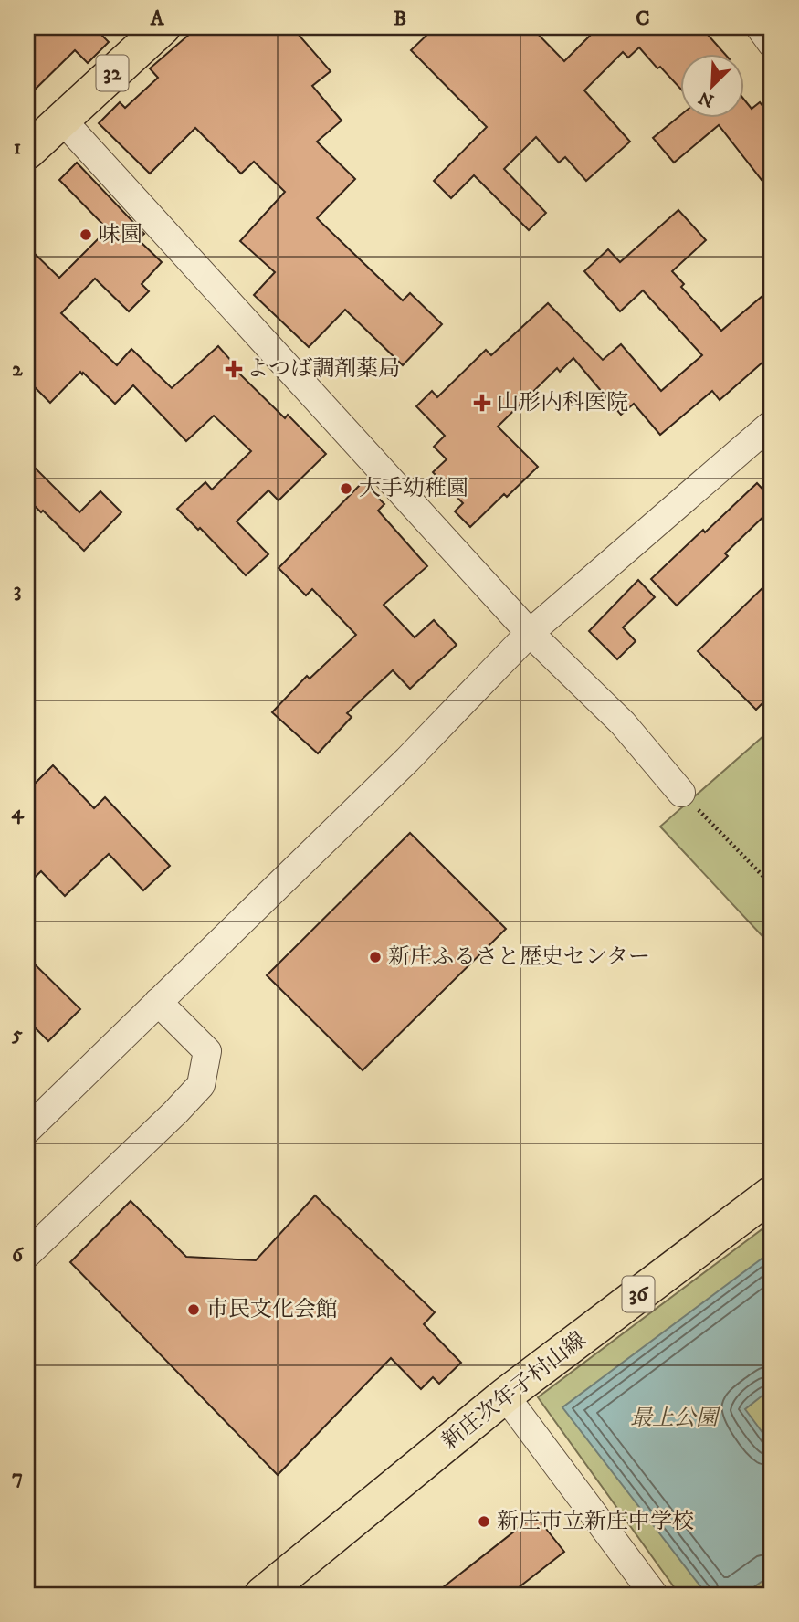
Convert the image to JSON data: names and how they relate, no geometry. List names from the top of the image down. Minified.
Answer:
{"streets":{"main road":["32","36","新庄次年子村山線"]},"parks":["最上公園"],"places":{"other":["味園","大手幼稚園","新庄ふるさと歴史センター","市民文化会館","新庄市立新庄中学校"],"health":["よつば調剤薬局","山形内科医院"]},"north":"bottom left","grid":{"columns":["A","B","C"],"rows":["1","2","3","4","5","6","7"]}}
